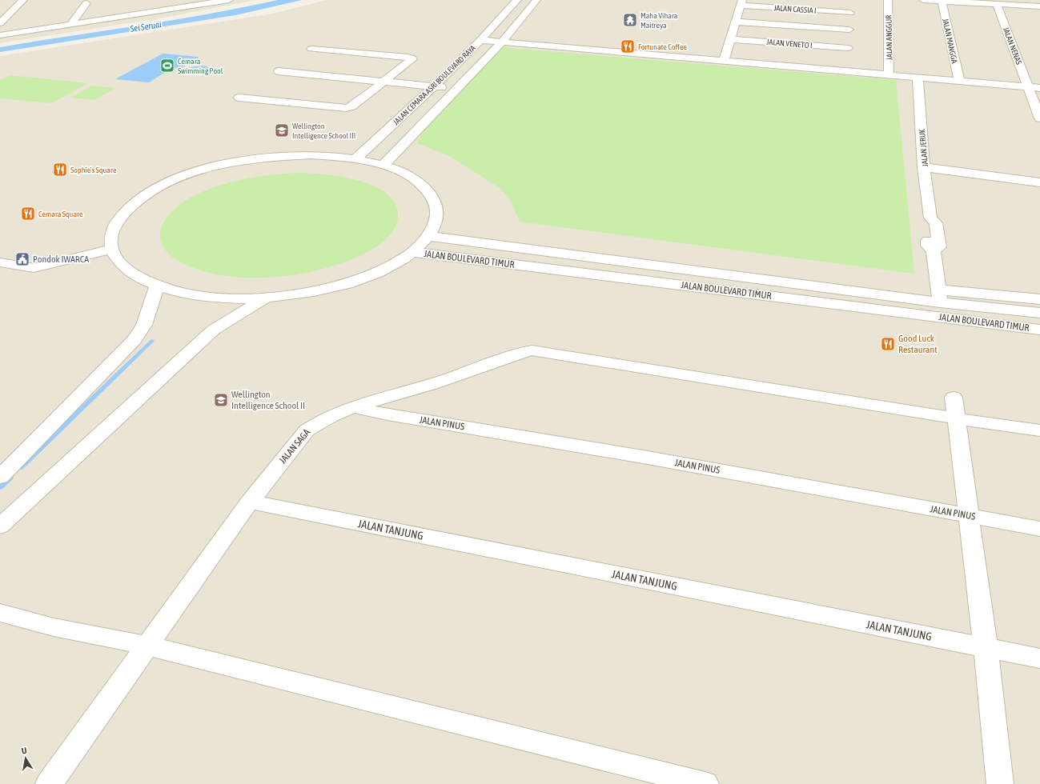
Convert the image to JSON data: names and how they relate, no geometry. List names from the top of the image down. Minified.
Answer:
{"streets":{"street":["JALAN CASSIA I","JALAN ANGGUR","JALAN MANGGA","JALAN VENETO I","JALAN NENAS","JALAN CEMARA ASRI BOULEVARD RAYA","JALAN JERUK","JALAN BOULEVARD TIMUR","JALAN PINUS","JALAN SAGA","JALAN TANJUNG"]},"crossings":[["JALAN CASSIA I","JALAN VENETO I"],["JALAN JERUK","JALAN BOULEVARD TIMUR"],["JALAN PINUS","JALAN SAGA"],["JALAN SAGA","JALAN TANJUNG"]],"water":["Sei Seruai"],"places":{"temple":["Maha Vihara Maitreya"],"restaurant":["Fortunate Coffee","Sophie's Square","Cemara Square","Good Luck Restaurant"],"sports":["Cemara Swimming Pool"],"school or university":["Wellington Intelligence School III","Wellington Intelligence School II"],"public building":["Pondok IWARCA"]},"north":"top"}
